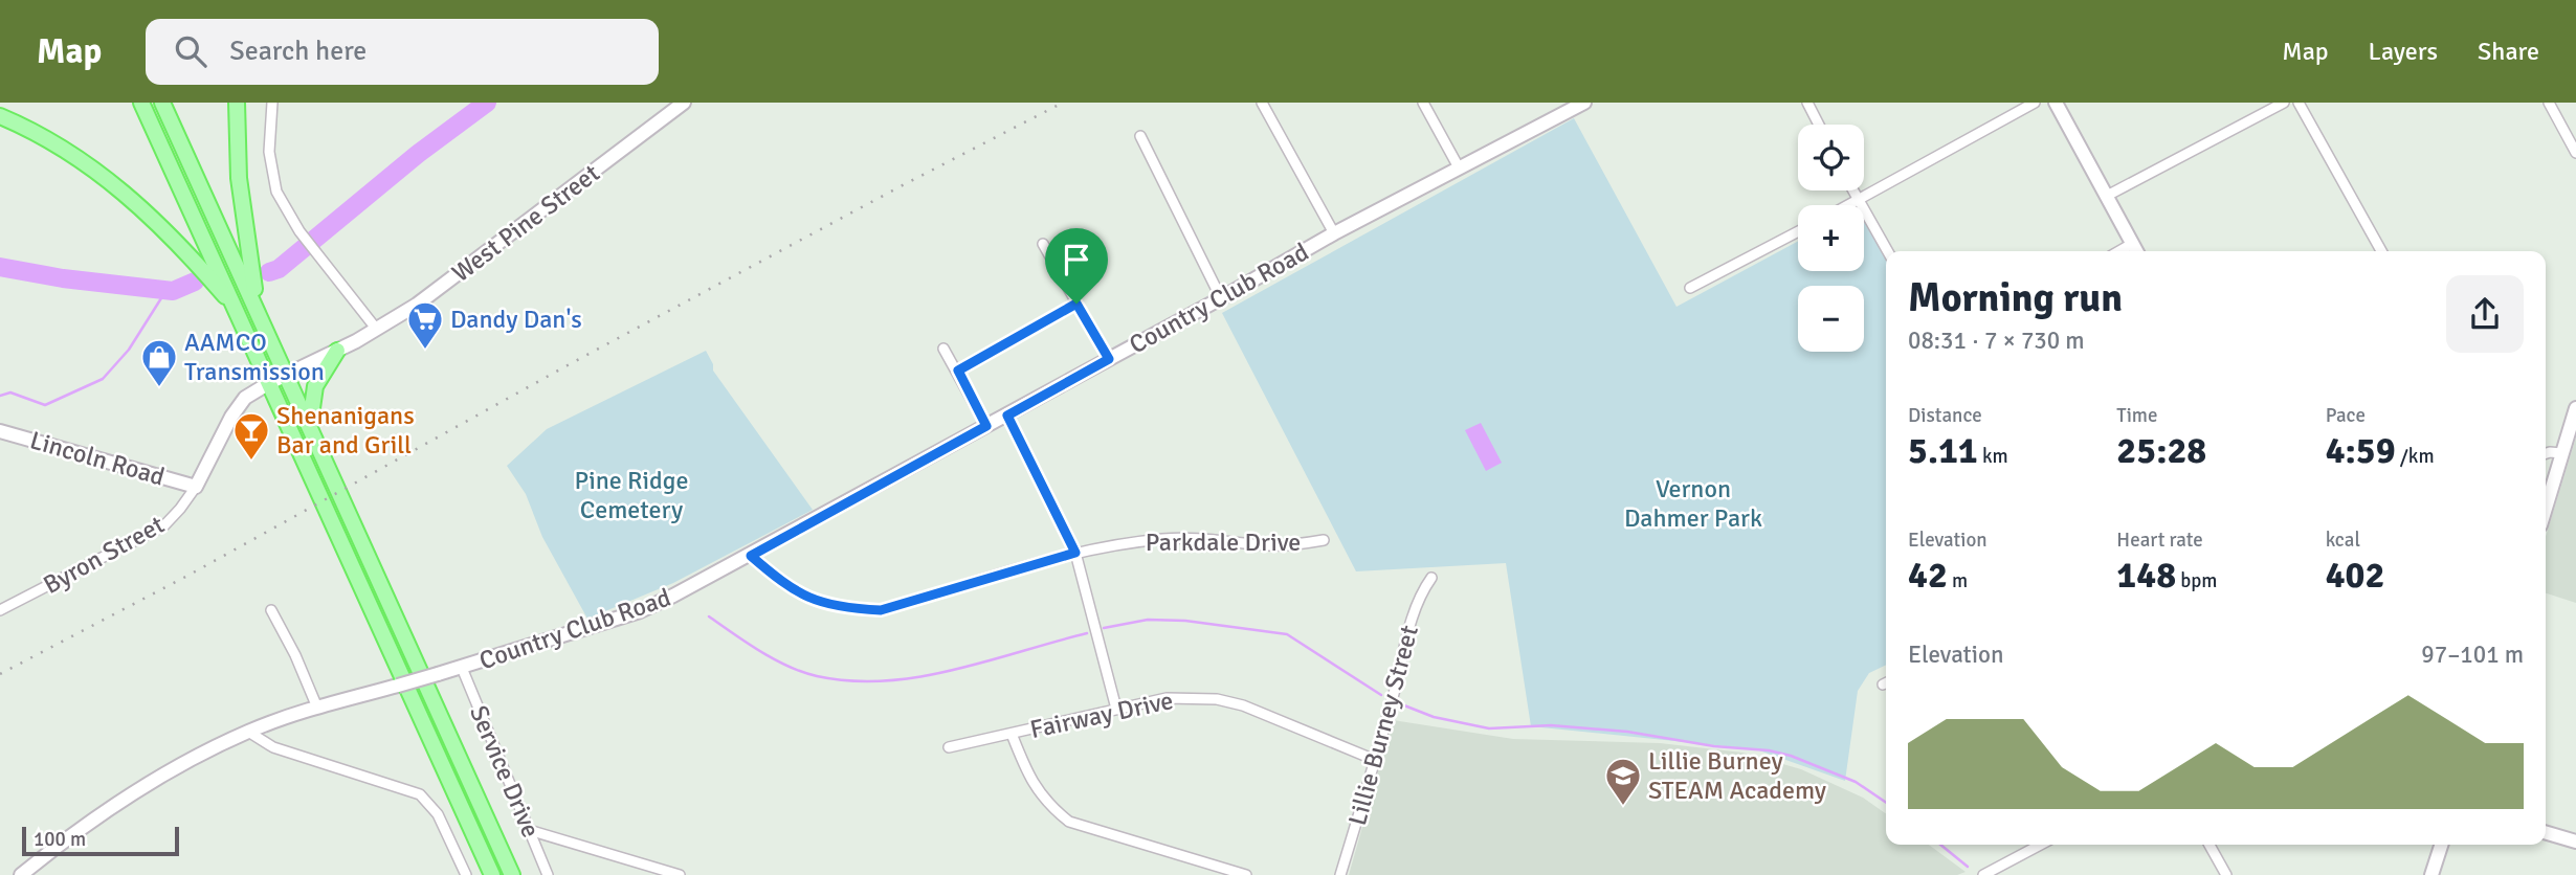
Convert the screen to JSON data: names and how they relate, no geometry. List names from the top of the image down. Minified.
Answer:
{"streets":{"street":["West Pine Street","Country Club Road","Lincoln Road","Parkdale Drive","Byron Street","Fairway Drive","Lillie Burney Street","Service Drive"]},"crossings":[["West Pine Street","Lincoln Road"],["West Pine Street","Byron Street"],["Country Club Road","Parkdale Drive"],["Country Club Road","Service Drive"],["Lincoln Road","Byron Street"],["Fairway Drive","Lillie Burney Street"]],"parks":["Pine Ridge Cemetery","Vernon Dahmer Park"],"places":{"supermarket":["Dandy Dan's"],"shop":["AAMCO Transmission"],"bar":["Shenanigans Bar and Grill"],"school or university":["Lillie Burney STEAM Academy"]},"scale_bar":"100 m","page":{"header":"Map","search":"Search here","nav":["Map","Layers","Share"],"map_buttons":["+","−"],"heading":["Morning run","08:31 · 7 × 730 m"],"stats":[["Distance","5.11 km"],["Time","25:28"],["Pace","4:59 /km"],["Elevation","42 m"],["Heart rate","148 bpm"],["kcal","402"]],"chart":["Elevation","97–101 m"],"scale":"100 m"}}
